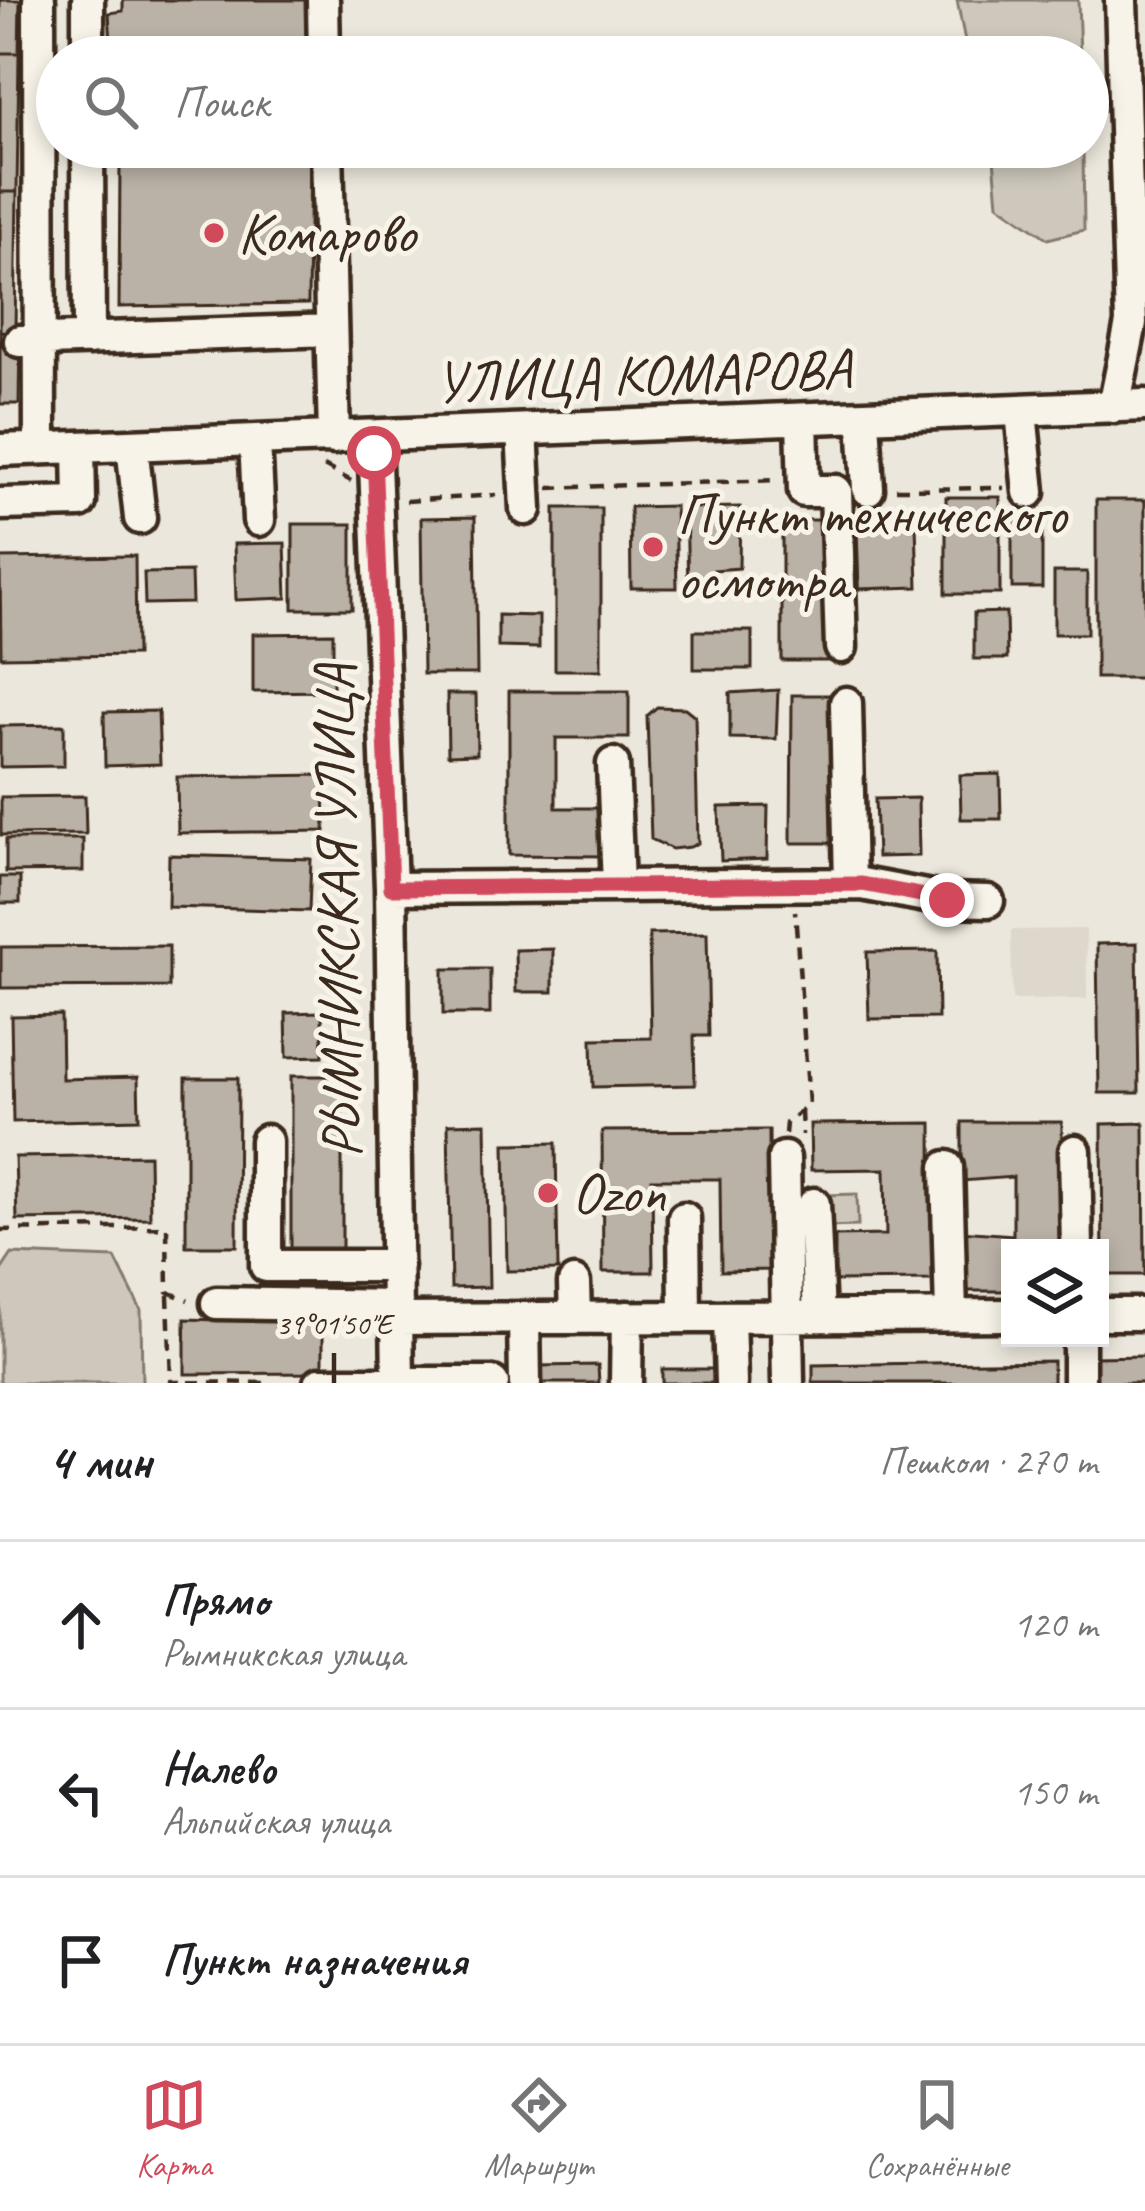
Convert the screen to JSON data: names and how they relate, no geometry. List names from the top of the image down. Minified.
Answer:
{"streets":{"street":["УЛИЦА КОМАРОВА","РЫМНИКСКАЯ УЛИЦА"]},"crossings":[["УЛИЦА КОМАРОВА","РЫМНИКСКАЯ УЛИЦА"]],"places":["Комарово","Пункт технического осмотра","Ozon"],"page":{"search":"Поиск","heading":["4 мин","Пешком · 270 m"],"list":[["Прямо","Рымникская улица","120 m"],["Налево","Альпийская улица","150 m"],"Пункт назначения"],"nav":["Карта","Маршрут","Сохранённые"]},"coordinates":["39°01'50\"E"]}
